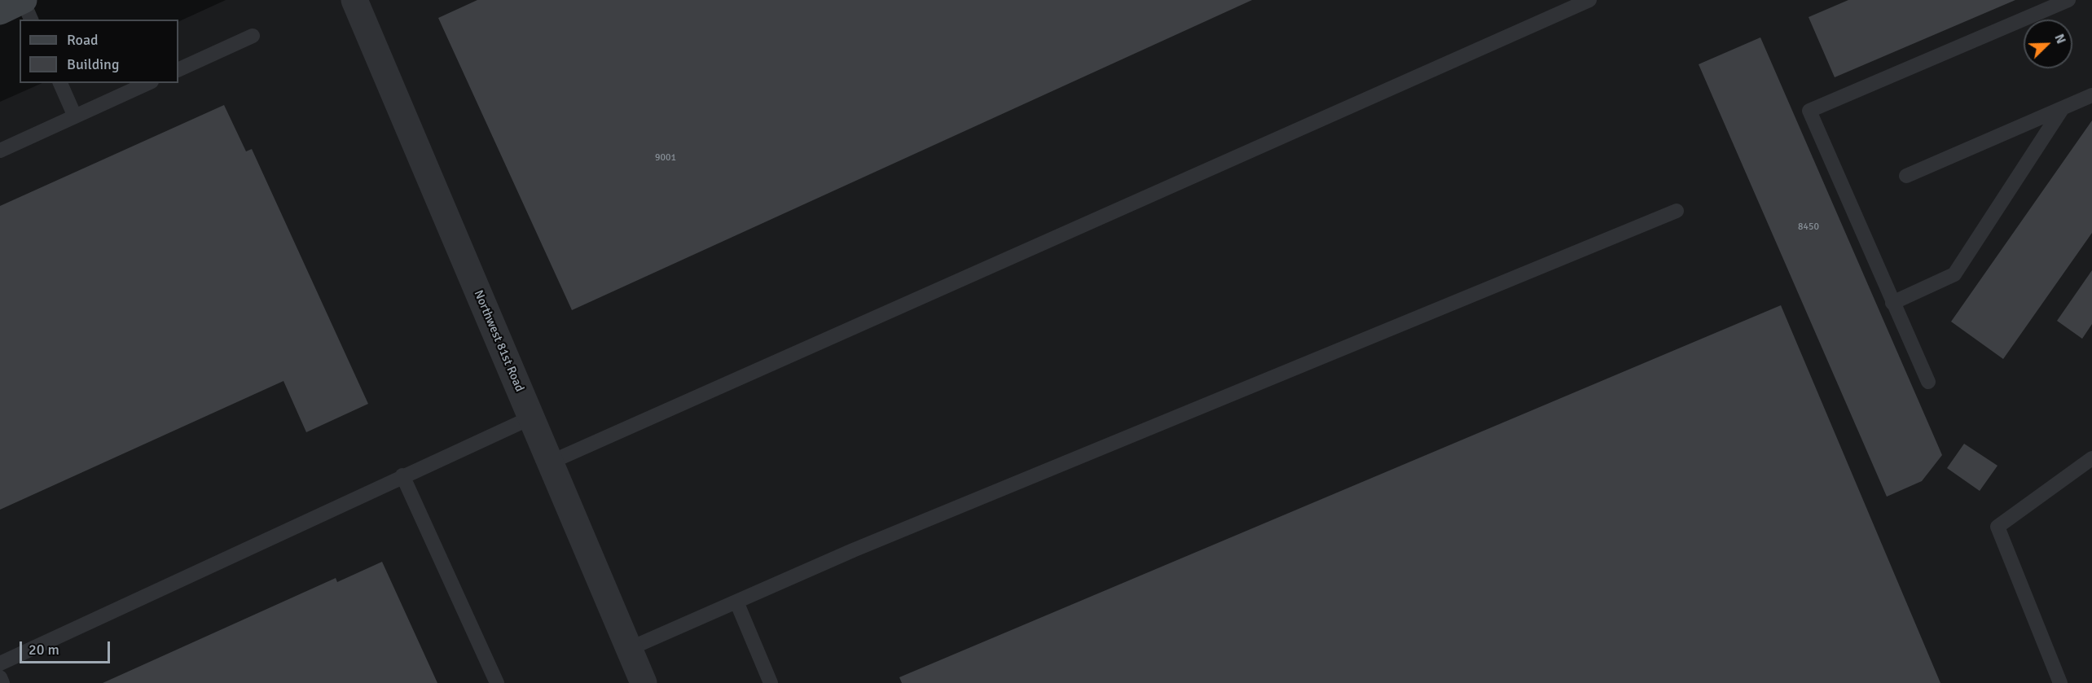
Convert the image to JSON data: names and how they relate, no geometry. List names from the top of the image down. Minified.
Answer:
{"streets":{"street":["Northwest 81st Road"]},"house_numbers":["9001","8450"],"legend":["Road","Building"],"scale_bar":"20 m","north":"top right"}
